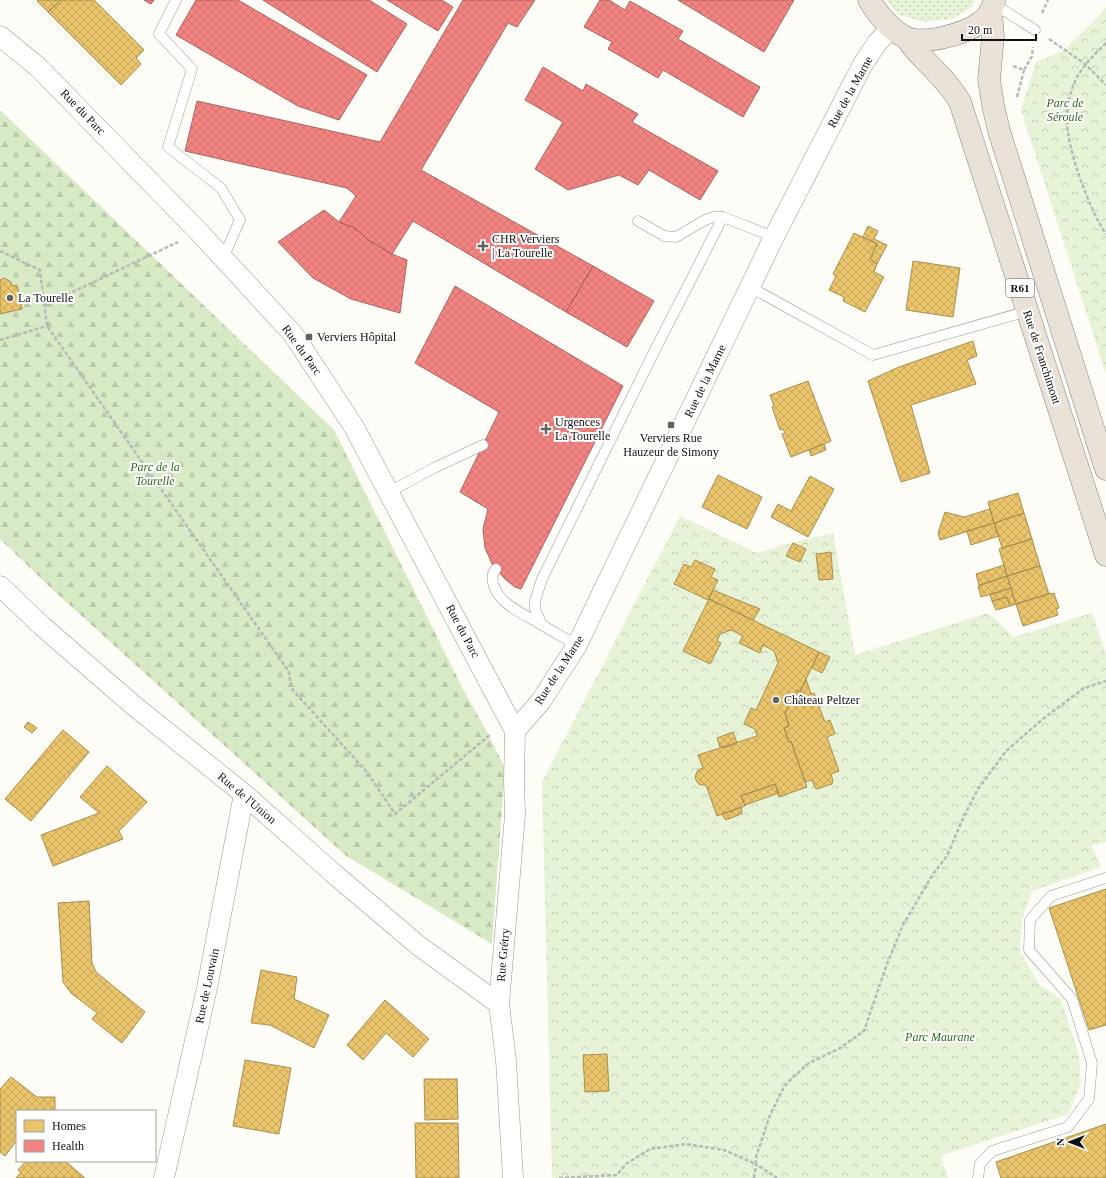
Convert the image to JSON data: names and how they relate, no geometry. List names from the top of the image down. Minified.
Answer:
{"streets":{"highway":["R61","Rue de Franchimont"],"street":["Rue de la Marne","Rue du Parc","Rue de l'Union","Rue Grétry","Rue de Louvain"]},"crossings":[["Rue de la Marne","Rue du Parc"],["Rue de la Marne","R61"],["Rue de la Marne","Rue de Franchimont"],["Rue de la Marne","Rue Grétry"],["Rue du Parc","Rue Grétry"],["R61","Rue de Franchimont"],["Rue de l'Union","Rue Grétry"],["Rue de l'Union","Rue de Louvain"]],"parks":["Parc de Séroule","Parc de la Tourelle","Parc Maurane"],"places":{"health":["CHR Verviers | La Tourelle","Urgences La Tourelle"],"other":["La Tourelle","Château Peltzer"],"transit":["Verviers Hôpital","Verviers Rue Hauzeur de Simony"]},"legend":["Homes","Health"],"scale_bar":"20 m","north":"left"}
